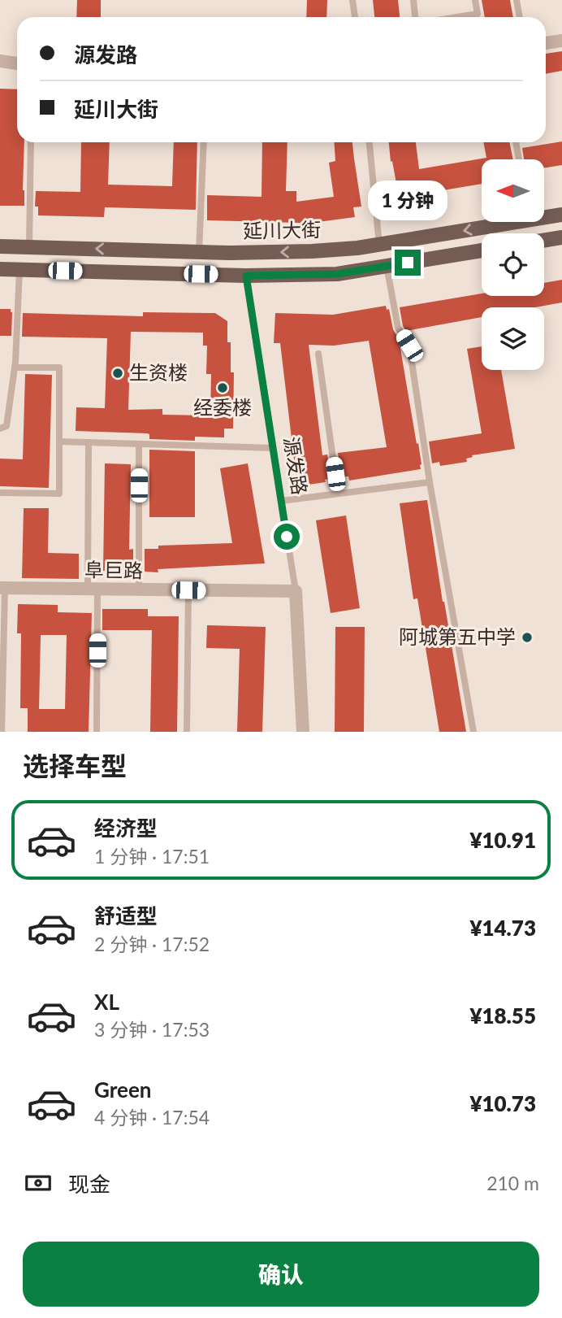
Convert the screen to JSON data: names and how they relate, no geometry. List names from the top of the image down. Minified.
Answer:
{"streets":{"main road":["延川大街"],"street":["源发路","阜巨路"]},"crossings":[["源发路","阜巨路"]],"places":["生资楼","经委楼","阿城第五中学"],"north":"left","page":{"banner":["源发路","延川大街"],"bubble":"1 分钟","heading":"选择车型","list":[{"name":"经济型","note":"1 分钟 · 17:51","value":"¥10.91"},{"name":"舒适型","note":"2 分钟 · 17:52","value":"¥14.73"},{"name":"XL","note":"3 分钟 · 17:53","value":"¥18.55"},{"name":"Green","note":"4 分钟 · 17:54","value":"¥10.73"}],"pay":["现金","210 m"],"buttons":"确认"}}
